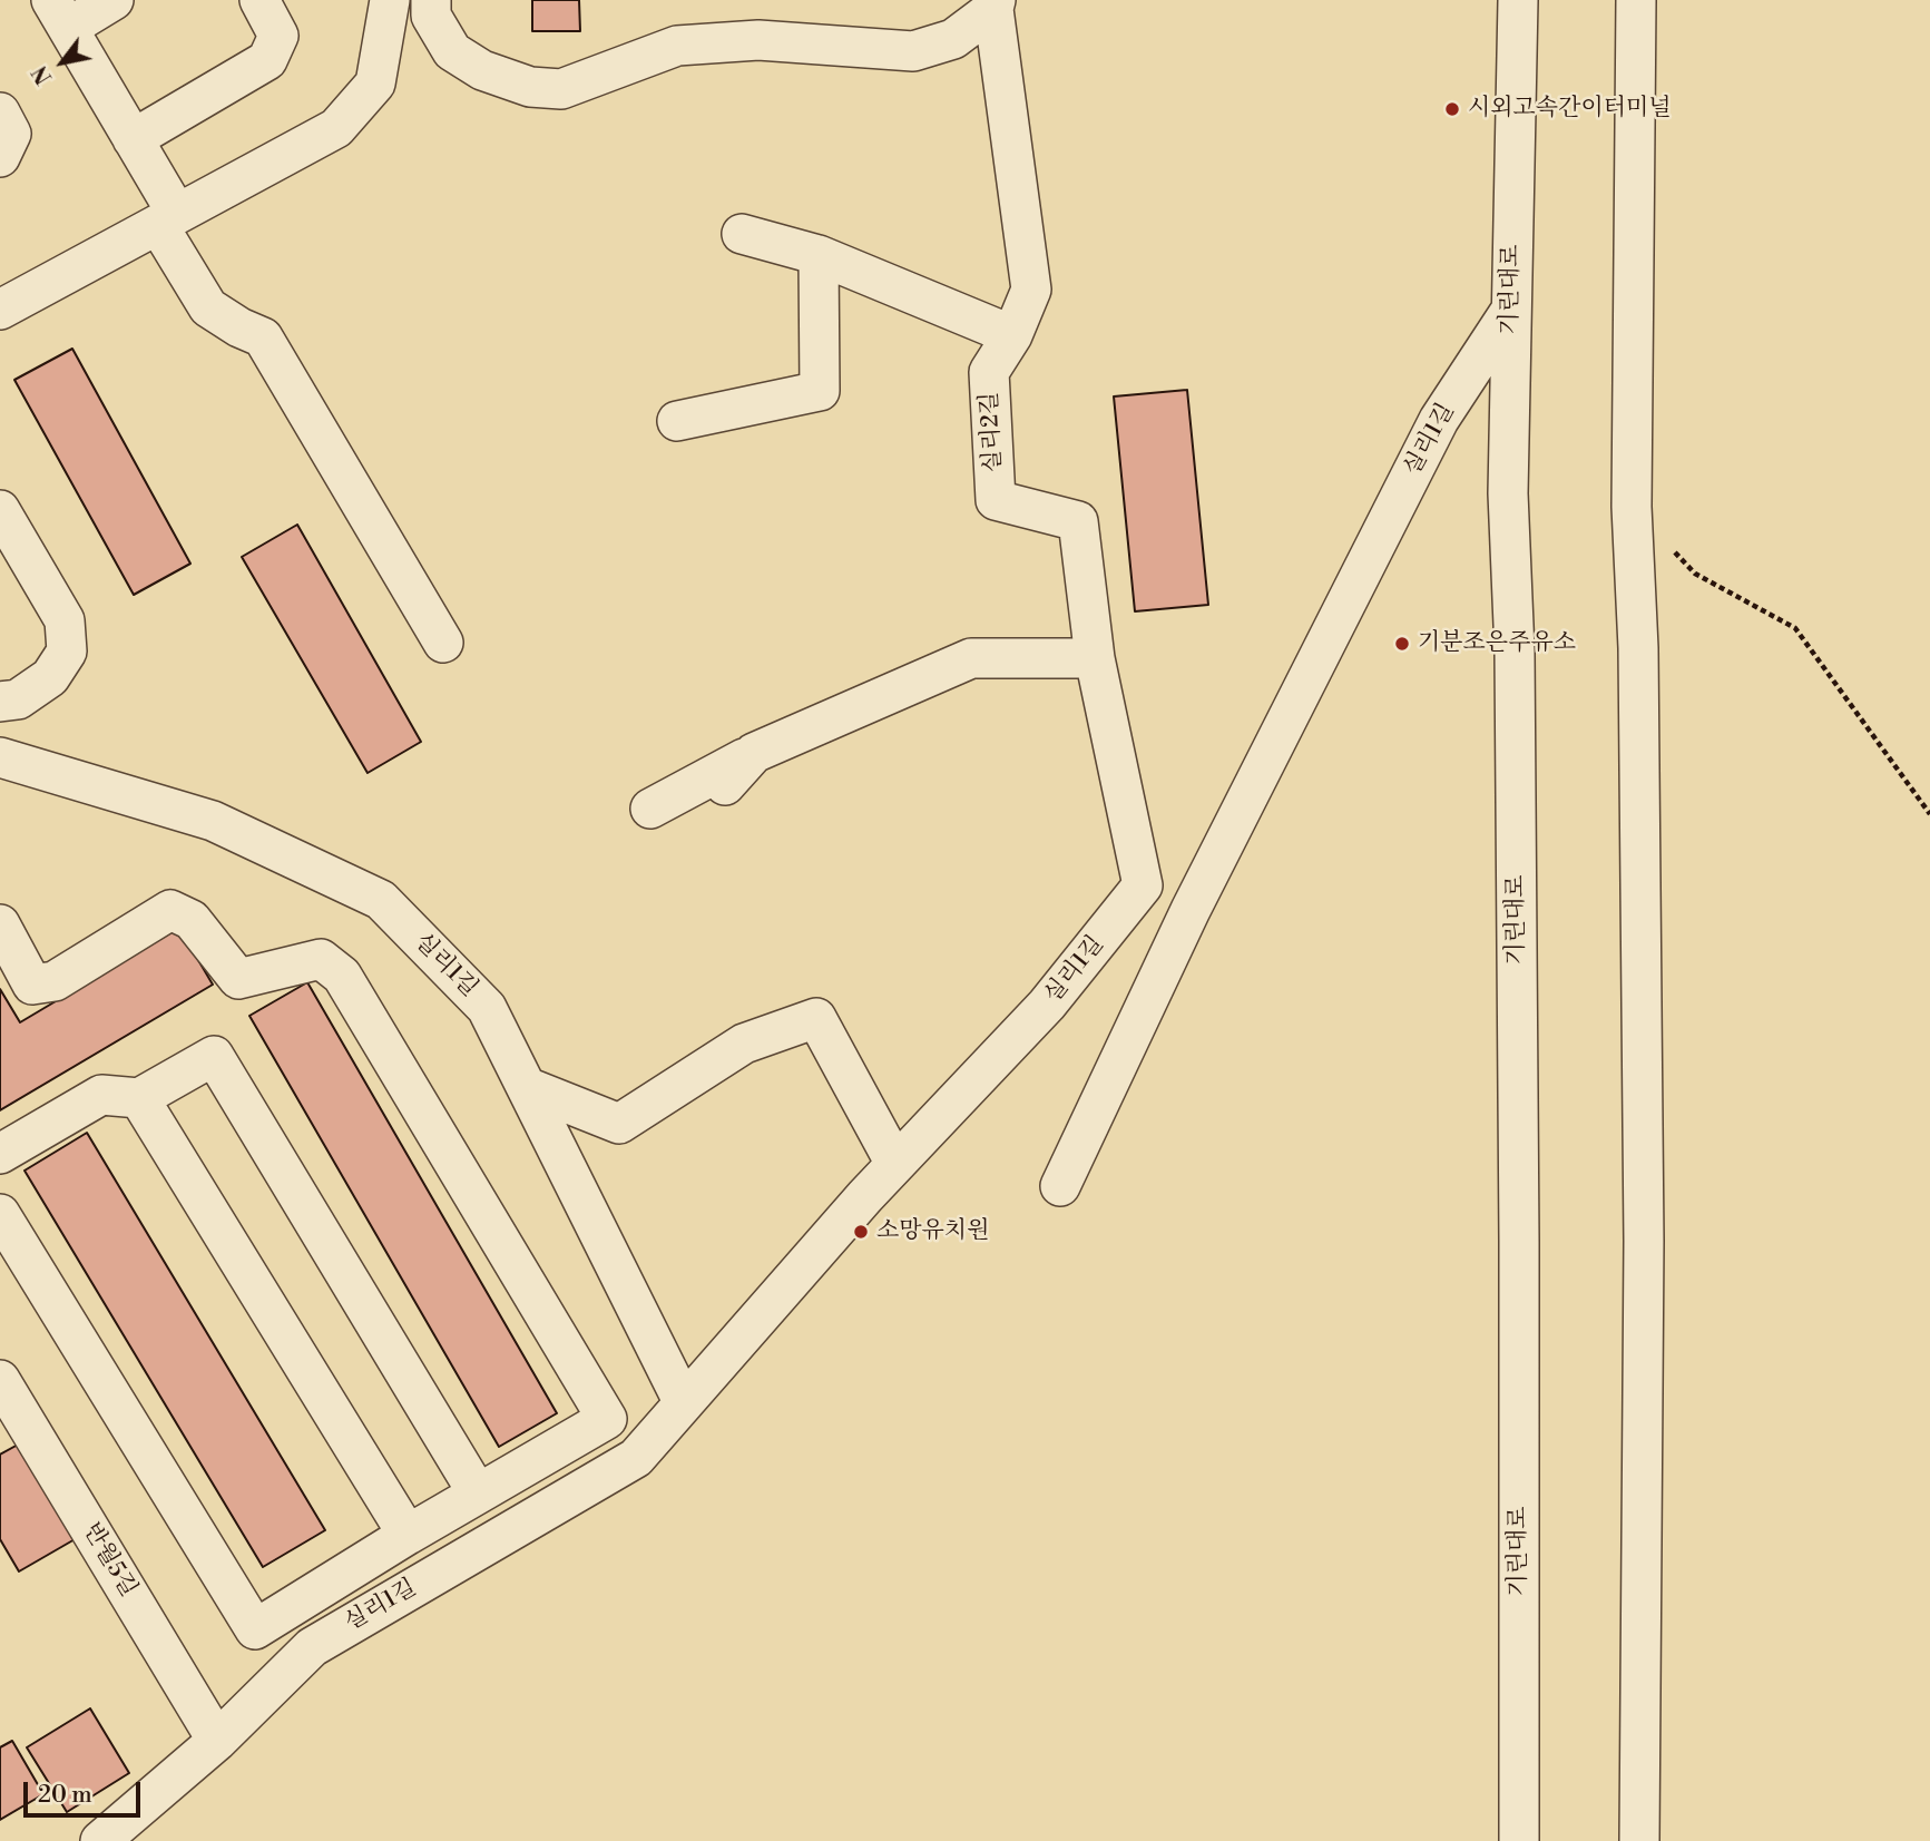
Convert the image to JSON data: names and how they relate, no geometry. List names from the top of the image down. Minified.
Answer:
{"streets":{"street":["기린대로","실리2길","실리1길","반월5길"]},"crossings":[["기린대로","실리1길"],["실리2길","실리1길"],["실리1길","반월5길"]],"places":["시외고속간이터미널","기분조은주유소","소망유치원"],"scale_bar":"20 m","north":"bottom left"}
